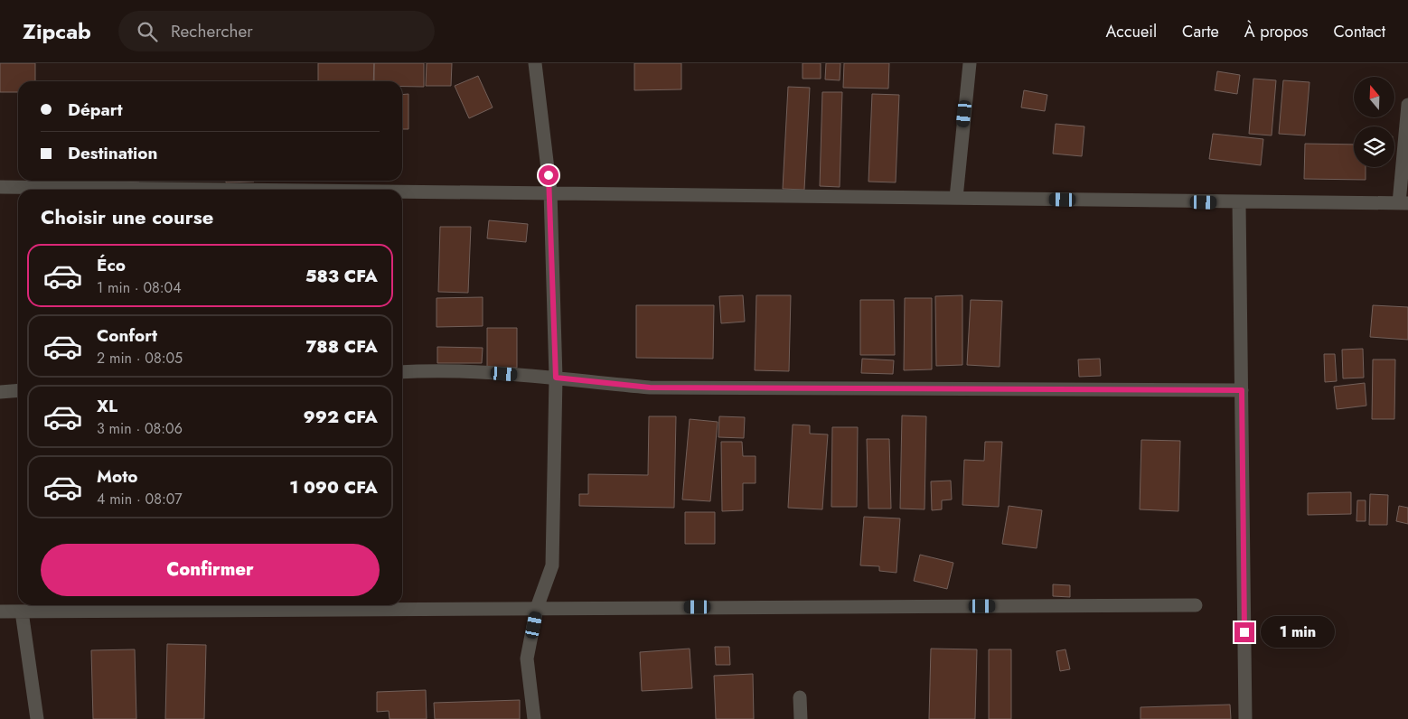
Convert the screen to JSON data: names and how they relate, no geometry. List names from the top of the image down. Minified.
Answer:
{"north":"top","page":{"header":"Zipcab","search":"Rechercher","nav":["Accueil","Carte","À propos","Contact"],"banner":["Départ","Destination"],"heading":"Choisir une course","list":[{"name":"Éco","note":"1 min · 08:04","value":"583 CFA"},{"name":"Confort","note":"2 min · 08:05","value":"788 CFA"},{"name":"XL","note":"3 min · 08:06","value":"992 CFA"},{"name":"Moto","note":"4 min · 08:07","value":"1 090 CFA"}],"buttons":"Confirmer","bubble":"1 min"}}
